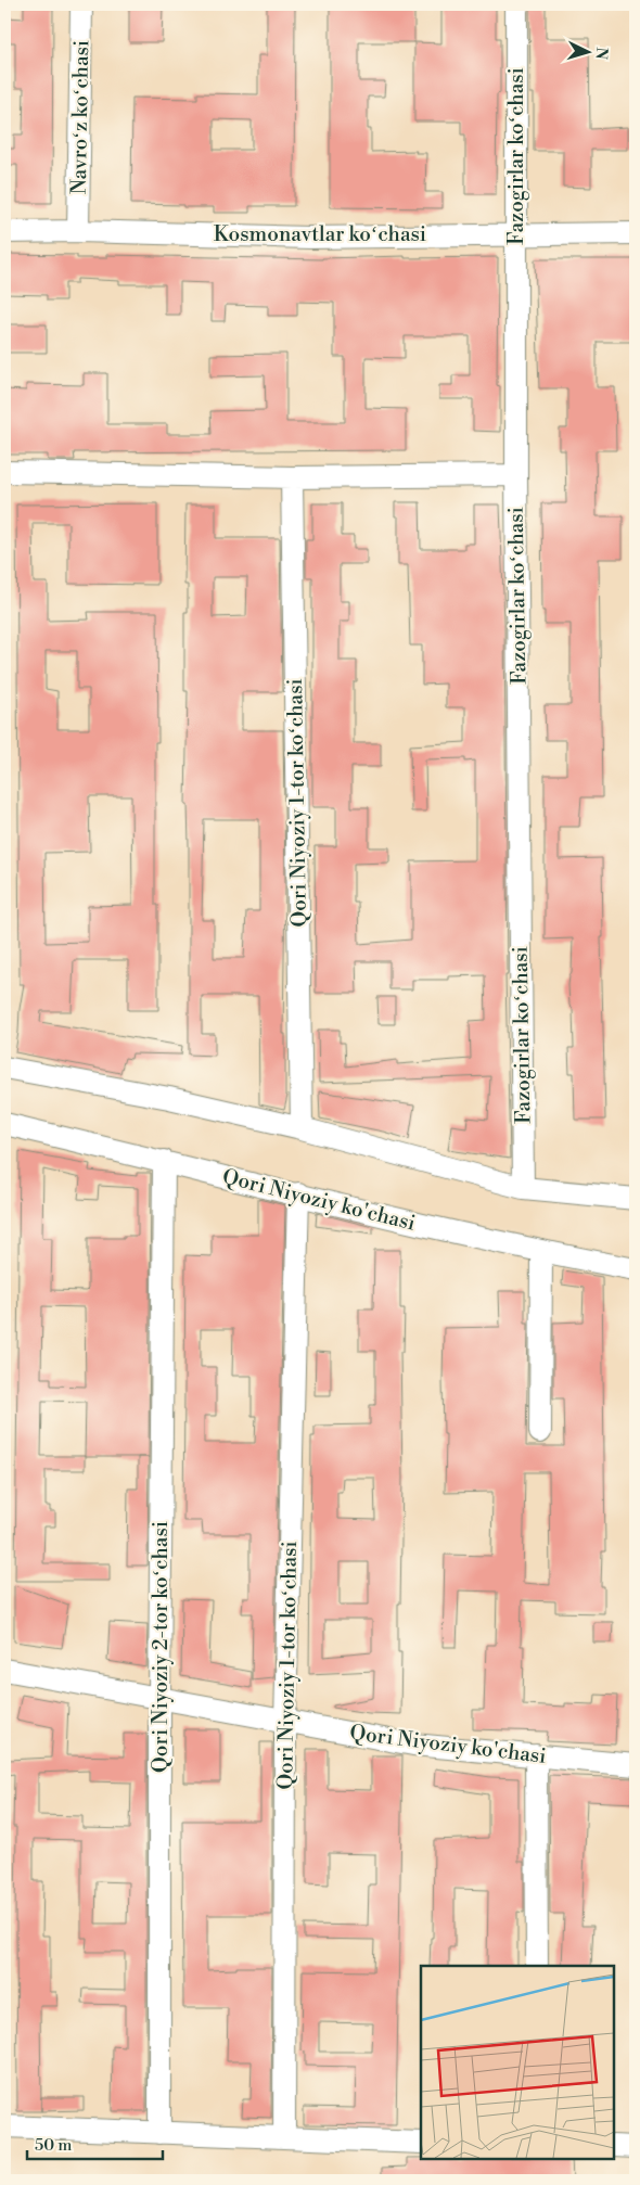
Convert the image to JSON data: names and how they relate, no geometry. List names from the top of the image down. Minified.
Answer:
{"streets":{"street":["Navroʻz koʻchasi","Fazogirlar koʻchasi","Kosmonavtlar koʻchasi","Qori Niyoziy 1-tor koʻchasi","Qori Niyoziy ko'chasi","Qori Niyoziy 2-tor koʻchasi"]},"crossings":[["Navroʻz koʻchasi","Kosmonavtlar koʻchasi"],["Fazogirlar koʻchasi","Kosmonavtlar koʻchasi"],["Qori Niyoziy 1-tor koʻchasi","Qori Niyoziy ko'chasi"],["Qori Niyoziy ko'chasi","Qori Niyoziy 2-tor koʻchasi"]],"scale_bar":"50 m","north":"right"}
